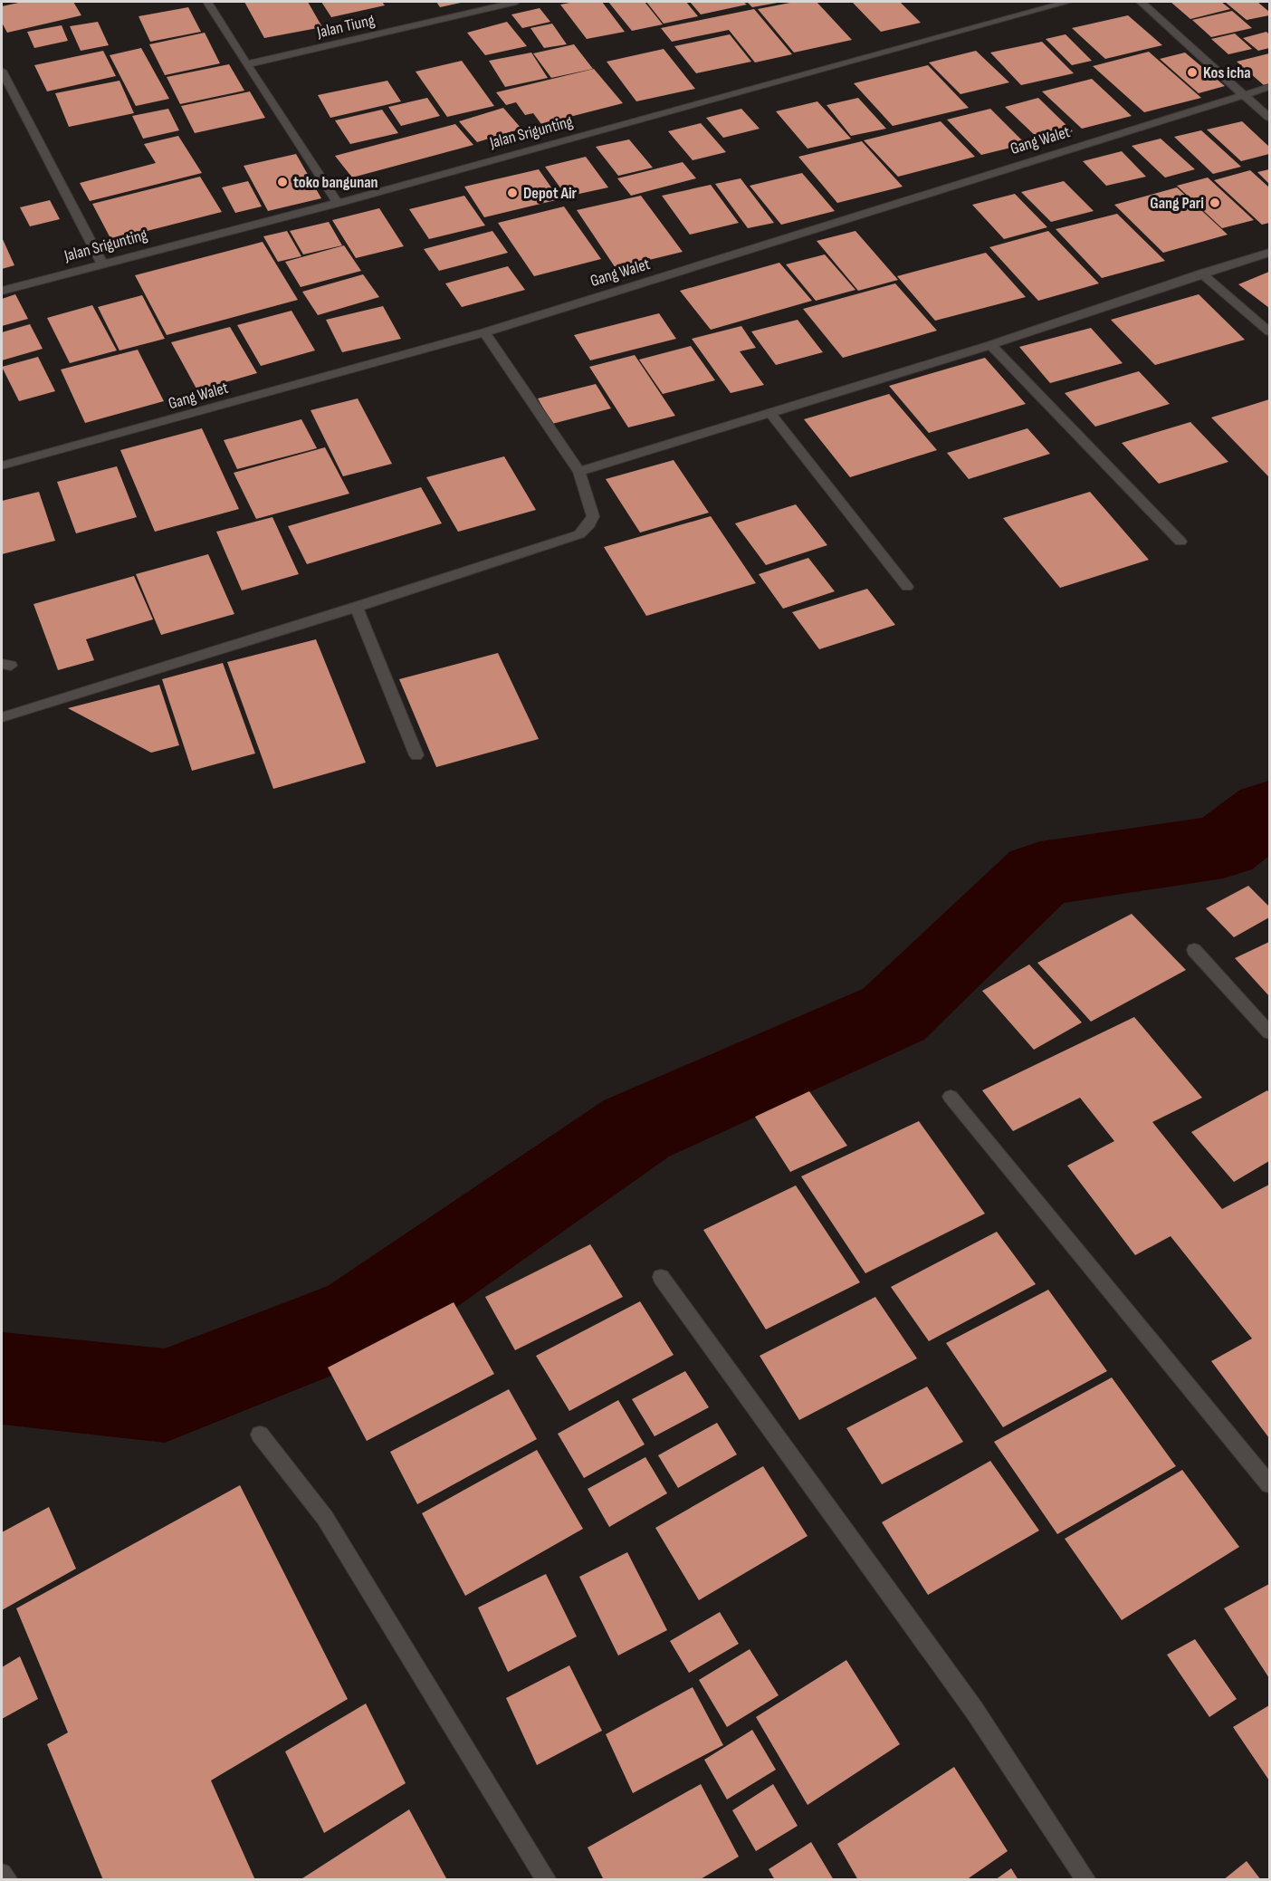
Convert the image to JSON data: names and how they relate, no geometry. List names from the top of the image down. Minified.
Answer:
{"streets":{"street":["Jalan Tiung","Jalan Srigunting","Gang Walet"]},"places":["Kos icha","toko bangunan","Depot Air","Gang Pari"]}
